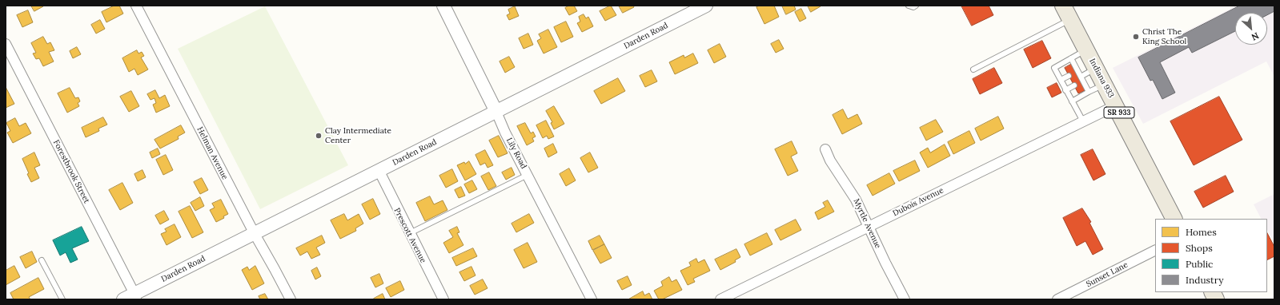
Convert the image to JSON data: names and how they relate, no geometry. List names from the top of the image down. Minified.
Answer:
{"streets":{"main road":["Indiana 933","SR 933"],"street":["Darden Road","Helman Avenue","Lily Road","Forestbrook Street","Dubois Avenue","Myrtle Avenue","Prescott Avenue","Sunset Lane"]},"crossings":[["Darden Road","Helman Avenue"],["Darden Road","Lily Road"],["Darden Road","Forestbrook Street"],["Darden Road","Prescott Avenue"],["Indiana 933","Dubois Avenue"],["Dubois Avenue","Myrtle Avenue"]],"places":["Christ The King School","Clay Intermediate Center"],"legend":["Homes","Shops","Public","Industry"],"north":"bottom right"}
